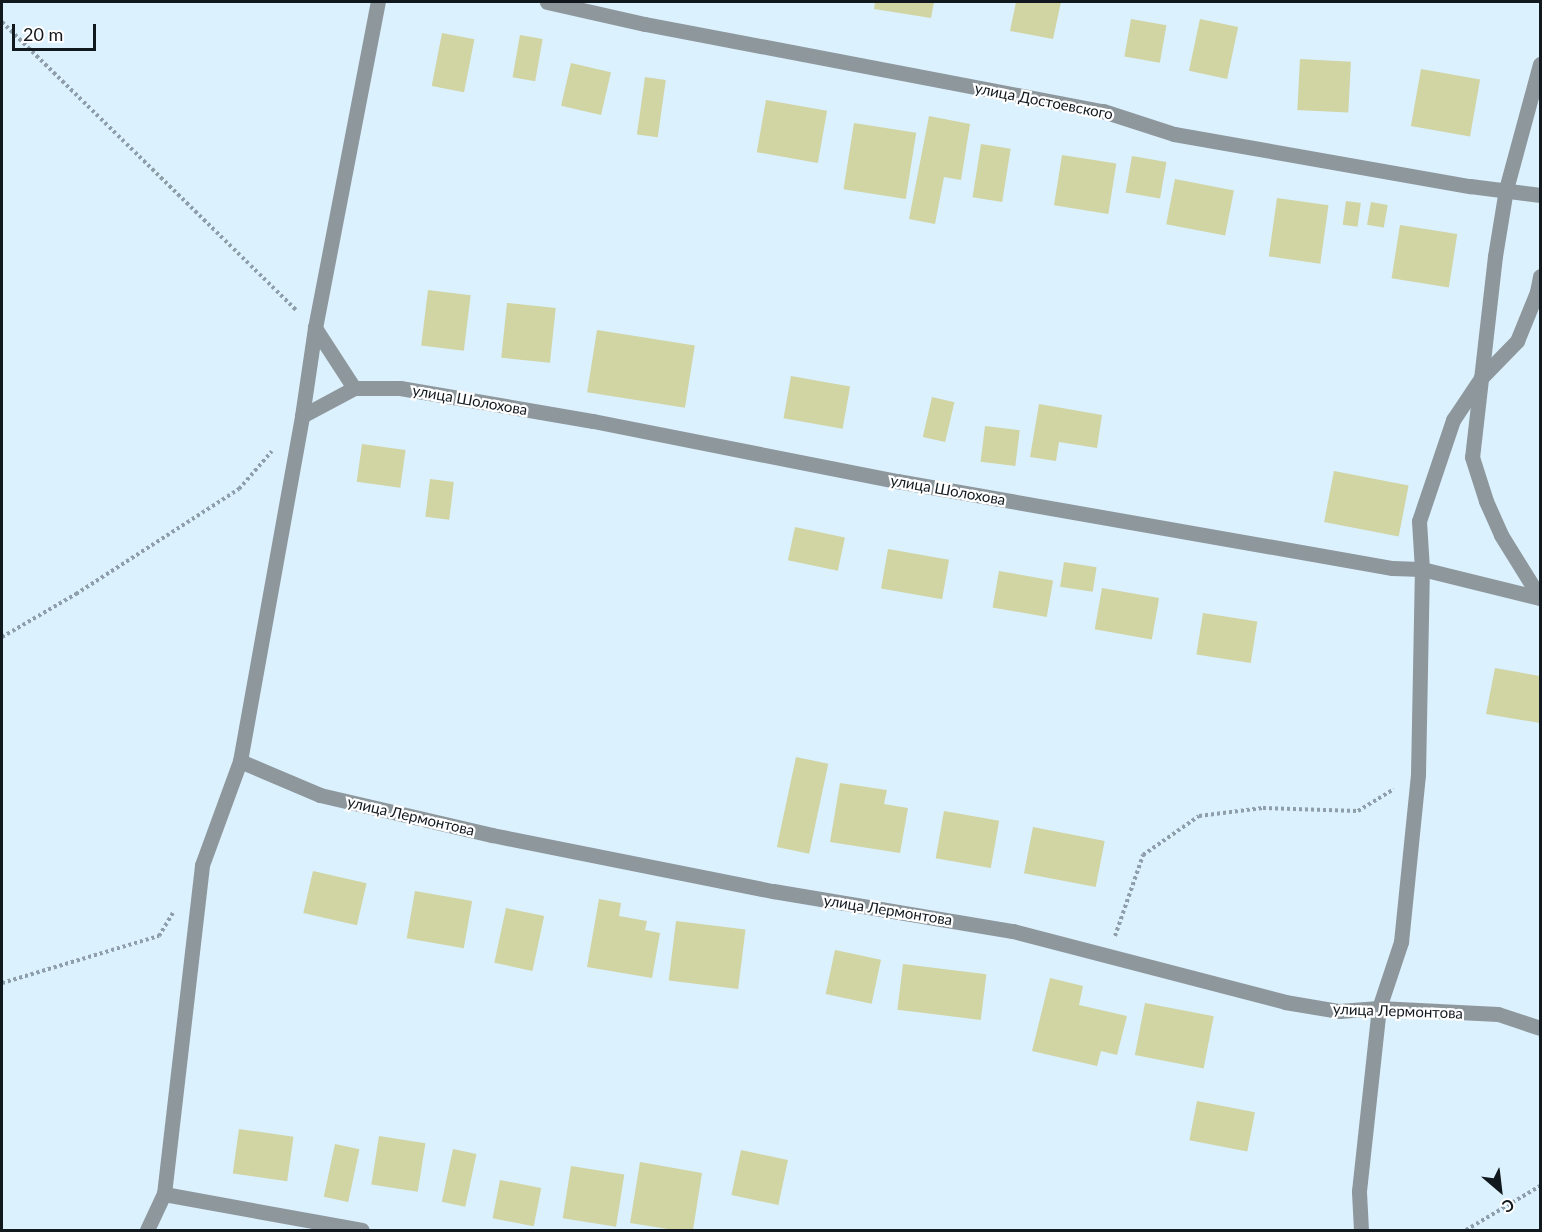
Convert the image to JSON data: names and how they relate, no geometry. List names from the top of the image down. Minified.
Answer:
{"streets":{"street":["улица Достоевского","улица Шолохова","улица Лермонтова"]},"scale_bar":"20 m","north":"bottom right"}
